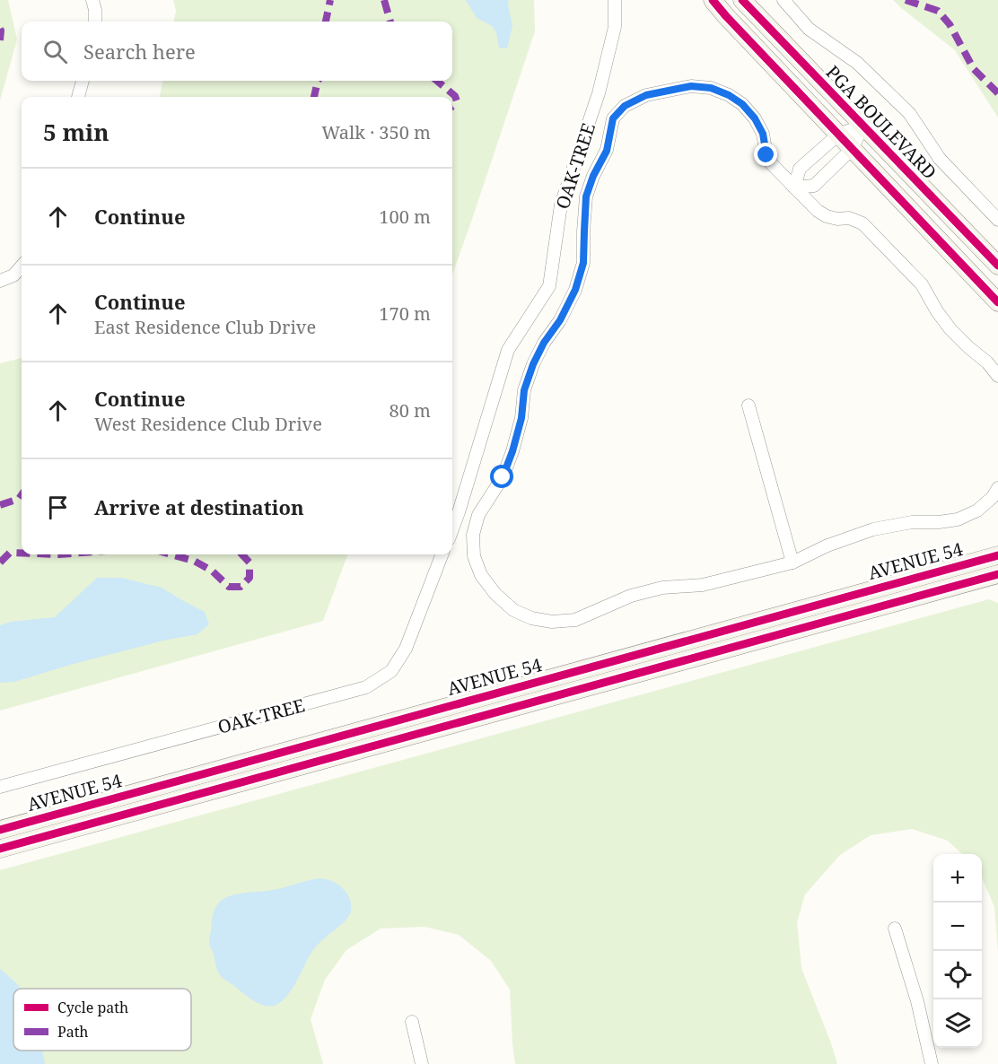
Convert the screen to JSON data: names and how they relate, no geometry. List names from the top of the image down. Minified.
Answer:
{"streets":{"street":["PGA BOULEVARD","OAK-TREE","AVENUE 54"]},"legend":["Cycle path","Path"],"page":{"search":"Search here","heading":["5 min","Walk · 350 m"],"list":[["Continue","100 m"],["Continue","East Residence Club Drive","170 m"],["Continue","West Residence Club Drive","80 m"],"Arrive at destination"],"map_buttons":["+","−"]}}
